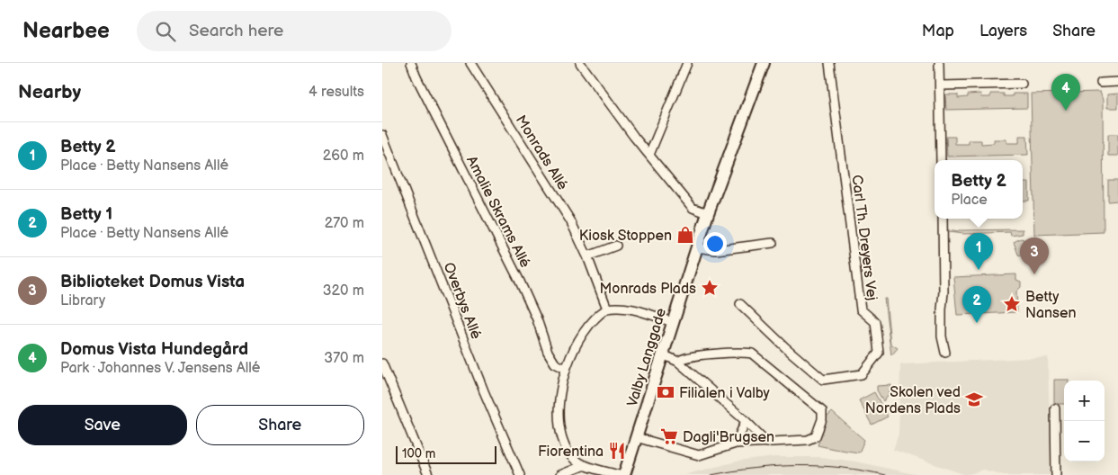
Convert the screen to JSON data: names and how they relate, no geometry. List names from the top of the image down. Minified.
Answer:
{"streets":{"street":["Monrads Allé","Amalie Skrams Allé","Carl Th. Dreyers Vej","Overbys Allé","Valby Langgade"]},"places":{"shop":["Kiosk Stoppen"],"place":["Monrads Plads","Betty Nansen"],"bank":["Filialen i Valby"],"school or university":["Skolen ved Nordens Plads"],"supermarket":["Dagli'Brugsen"],"restaurant":["Fiorentina"]},"scale_bar":"100 m","page":{"header":"Nearbee","search":"Search here","nav":["Map","Layers","Share"],"heading":["Nearby","4 results"],"pins":["4","1","3","2"],"list":[{"mark":"1","name":"Betty 2","note":"Place · Betty Nansens Allé","value":"260 m"},{"mark":"2","name":"Betty 1","note":"Place · Betty Nansens Allé","value":"270 m"},{"mark":"3","name":"Biblioteket Domus Vista","note":"Library","value":"320 m"},{"mark":"4","name":"Domus Vista Hundegård","note":"Park · Johannes V. Jensens Allé","value":"370 m"}],"popup":["Betty 2","Place"],"map_buttons":["+","−"],"buttons":["Save","Share"],"scale":"100 m"}}
